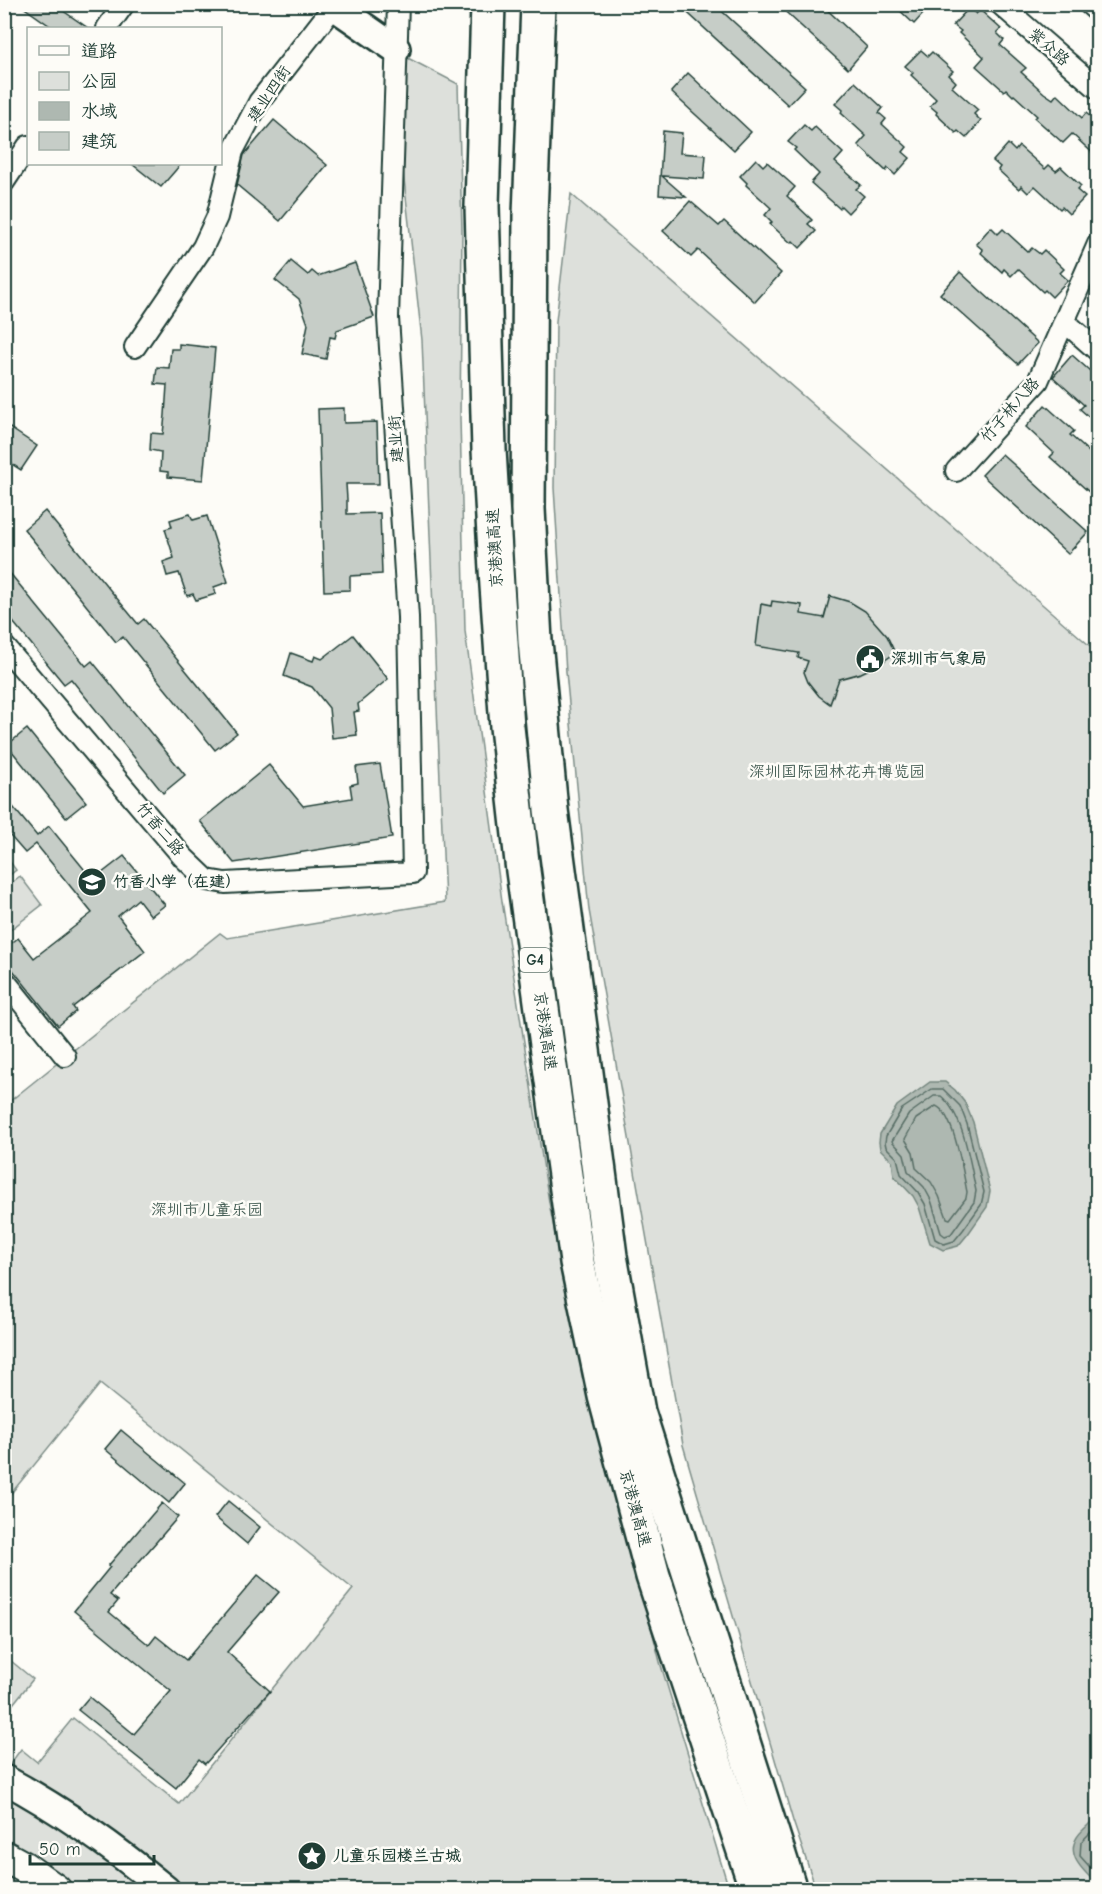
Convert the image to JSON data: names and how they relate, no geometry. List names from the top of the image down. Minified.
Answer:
{"streets":{"highway":["京港澳高速","G4"],"street":["紫众路","建业四街","竹子林八路","建业街","竹香二路"]},"crossings":[["建业街","竹香二路"]],"parks":["深圳国际园林花卉博览园","深圳市儿童乐园"],"places":{"public building":["深圳市气象局"],"school or university":["竹香小学（在建）"],"place":["儿童乐园楼兰古城"]},"legend":["道路","公园","水域","建筑"],"scale_bar":"50 m"}
